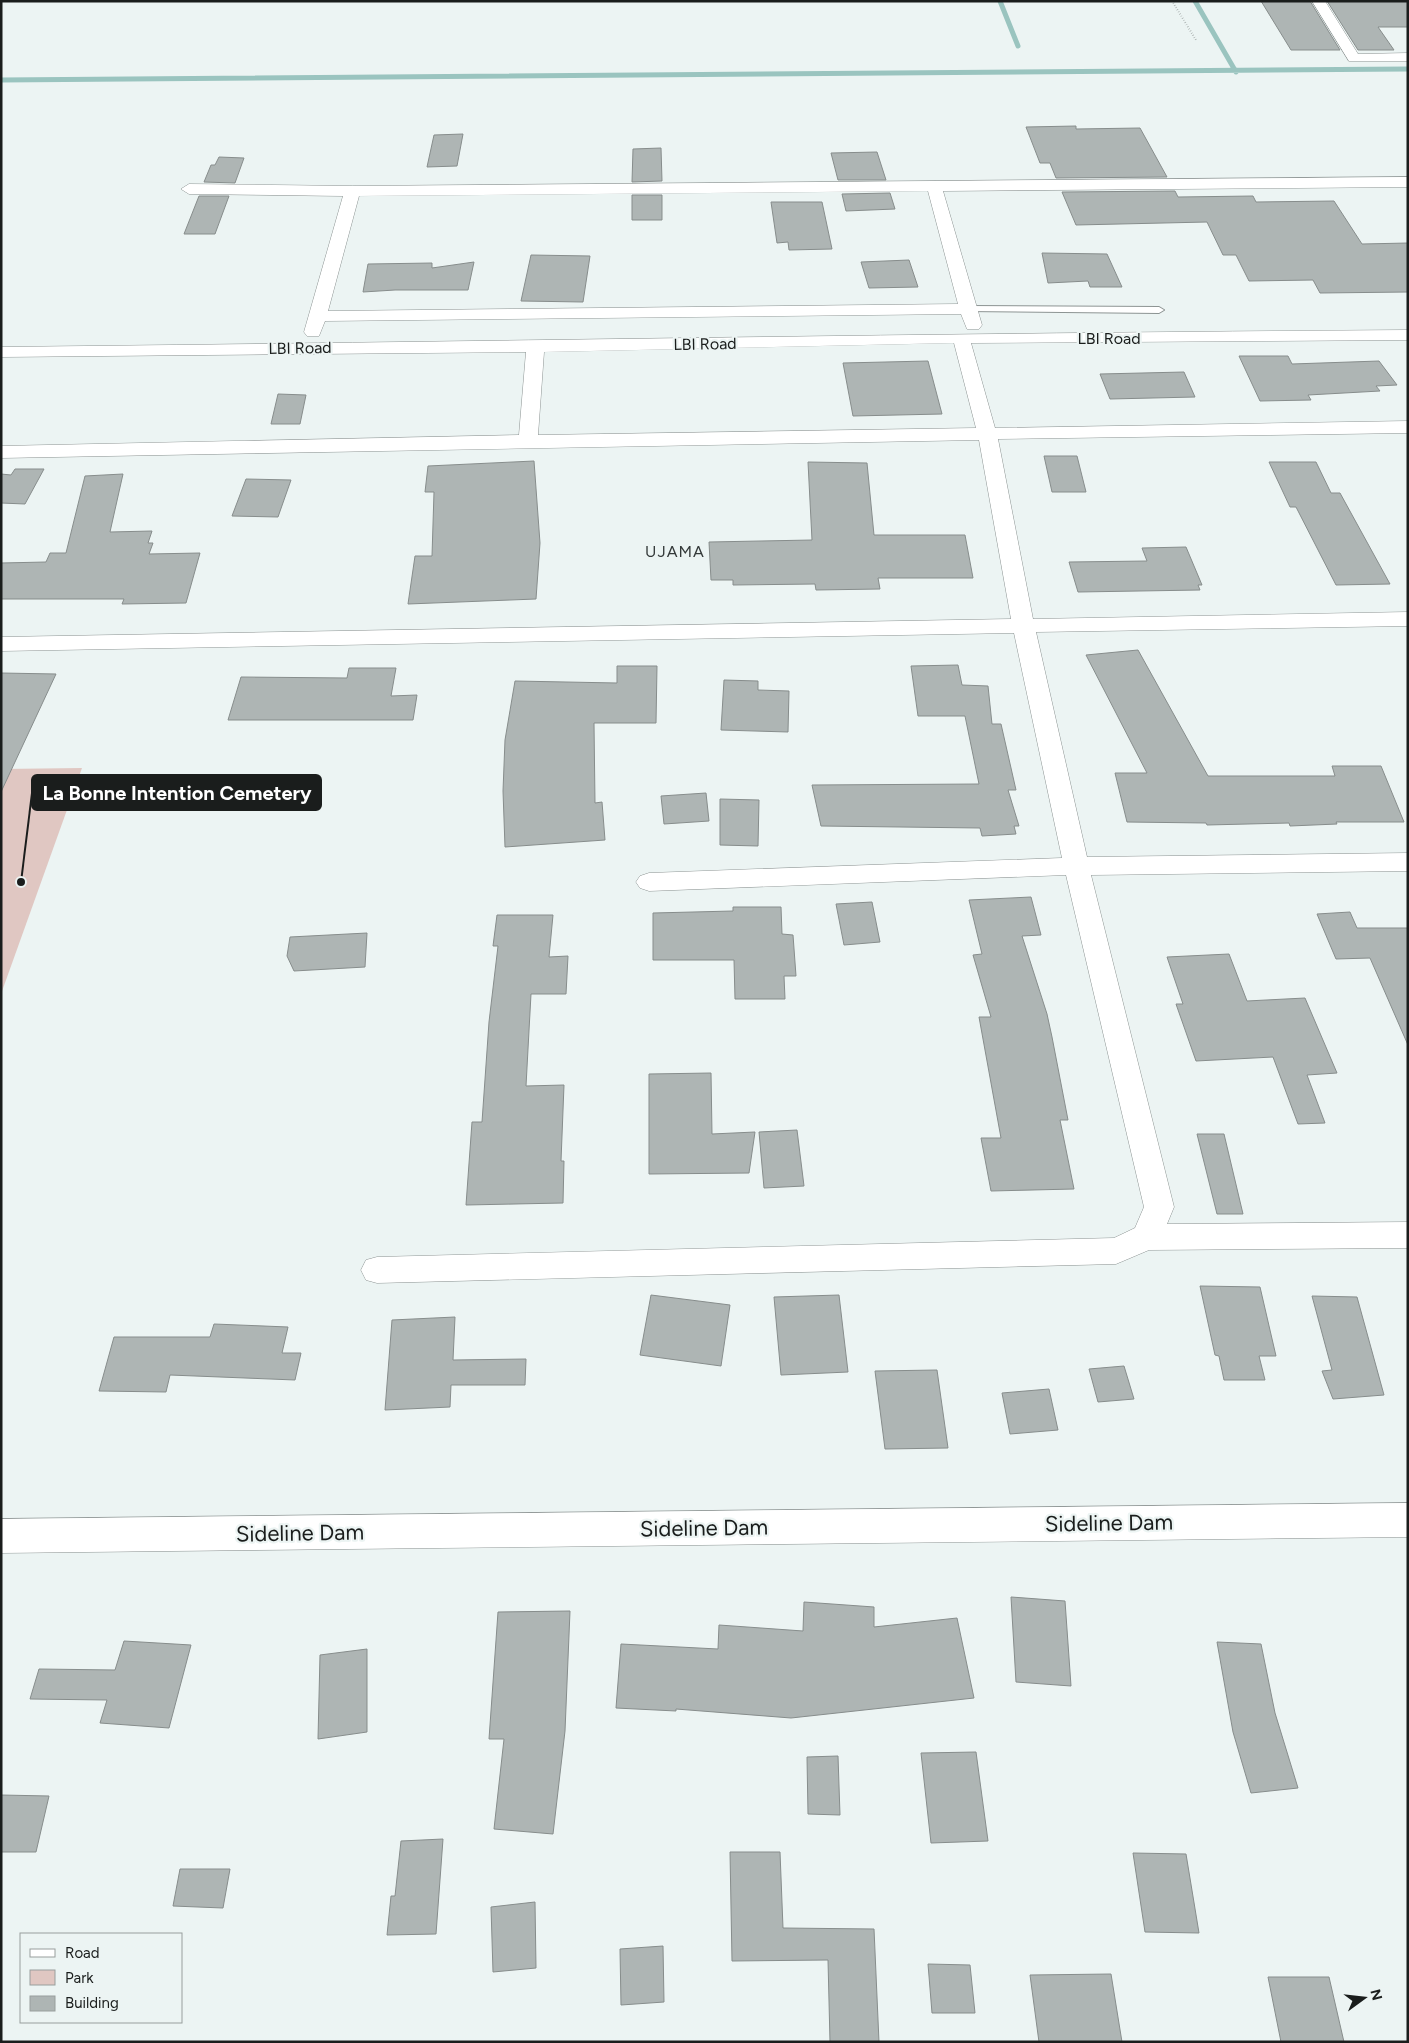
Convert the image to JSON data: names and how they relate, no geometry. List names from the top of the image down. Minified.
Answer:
{"streets":{"street":["LBI Road","Sideline Dam"]},"districts":["UJAMA"],"places":["La Bonne Intention Cemetery"],"legend":["Road","Park","Building"],"north":"right"}
